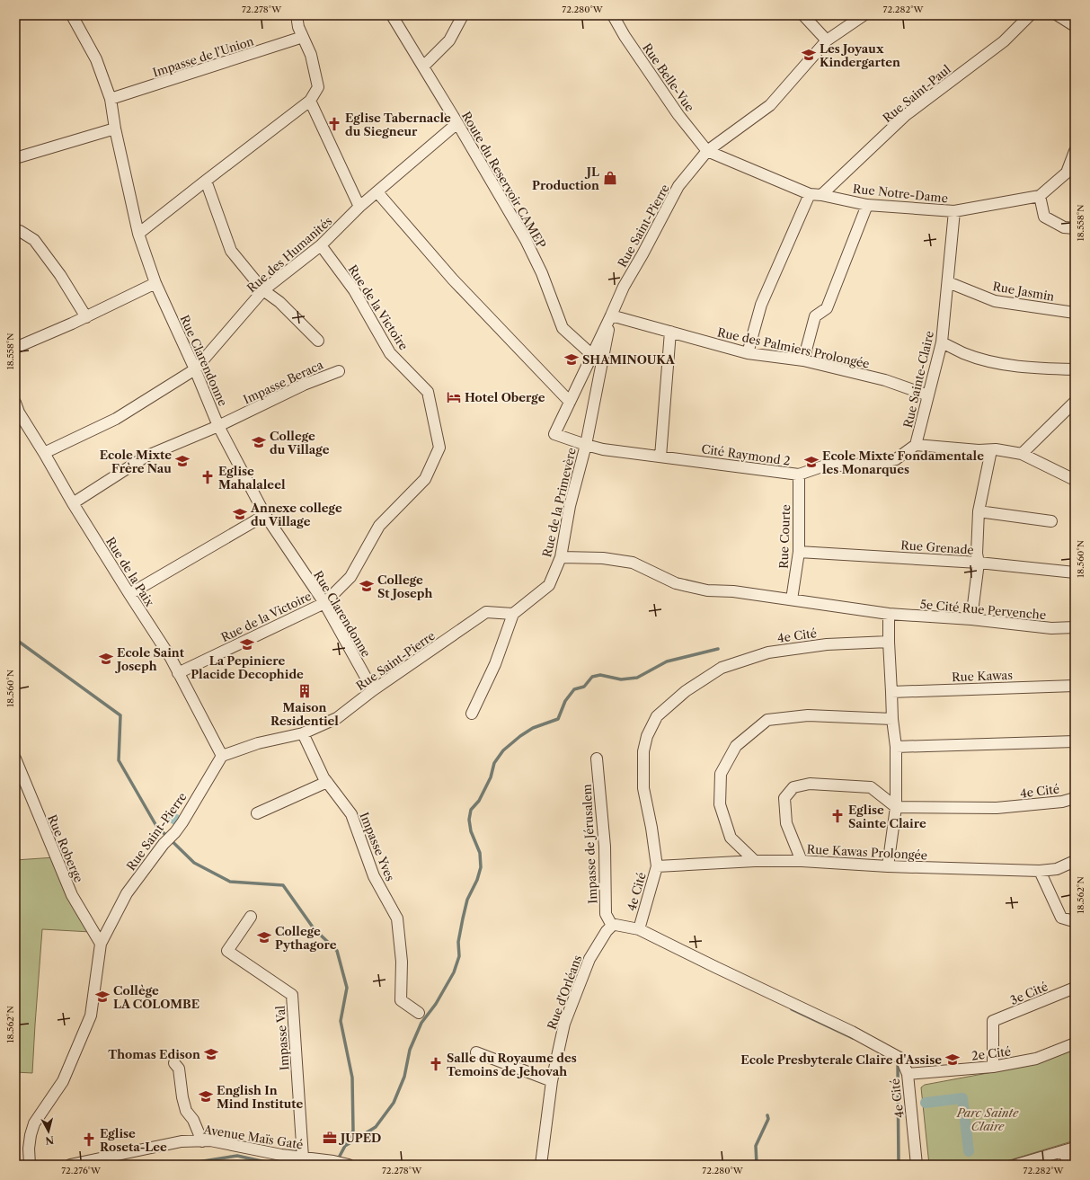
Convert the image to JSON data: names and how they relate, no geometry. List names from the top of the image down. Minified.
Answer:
{"streets":{"street":["Impasse de l'Union","Rue Belle-Vue","Rue Saint-Paul","Route du Reservoir CAMEP","Rue Notre-Dame","Rue Saint-Pierre","Rue des Humanités","Rue Jasmin","Rue de la Victoire","Rue des Palmiers Prolongée","Rue Clarendonne","Rue Sainte-Claire","Impasse Beraca","Cité Raymond 2","Rue de la Primevère","Rue Courte","Rue Grenade","Rue de la Paix","5e Cité Rue Pervenche","4e Cité","Rue Kawas","Impasse de Jérusalem","Impasse Yves","Rue Roberge","Rue Kawas Prolongée","Rue d'Orléans","3e Cité","Impasse Val","2e Cité","Avenue Maïs Gaté"]},"crossings":[["Impasse de l'Union","Rue Clarendonne"],["Rue Belle-Vue","Rue Notre-Dame"],["Rue Belle-Vue","Rue Saint-Pierre"],["Rue Saint-Paul","Rue Notre-Dame"],["Route du Reservoir CAMEP","Rue Saint-Pierre"],["Route du Reservoir CAMEP","Rue des Humanités"],["Rue Notre-Dame","Rue Saint-Pierre"],["Rue Notre-Dame","Rue Sainte-Claire"],["Rue Saint-Pierre","Rue des Palmiers Prolongée"],["Rue Saint-Pierre","Rue Clarendonne"],["Rue Saint-Pierre","Cité Raymond 2"],["Rue Saint-Pierre","Rue de la Primevère"],["Rue Saint-Pierre","Rue de la Paix"],["Rue Saint-Pierre","Impasse Yves"],["Rue Saint-Pierre","Rue Roberge"],["Rue des Humanités","Rue de la Victoire"],["Rue des Humanités","Rue Clarendonne"],["Rue des Humanités","Rue de la Paix"],["Rue Jasmin","Rue Sainte-Claire"],["Rue de la Victoire","Rue Clarendonne"],["Rue de la Victoire","Rue de la Paix"],["Rue des Palmiers Prolongée","Rue Sainte-Claire"],["Rue des Palmiers Prolongée","Rue de la Primevère"],["Rue Clarendonne","Impasse Beraca"],["Rue Sainte-Claire","Cité Raymond 2"],["Impasse Beraca","Rue de la Paix"],["Cité Raymond 2","Rue de la Primevère"],["Cité Raymond 2","Rue Courte"],["Rue de la Primevère","5e Cité Rue Pervenche"],["Rue Courte","Rue Grenade"],["Rue Courte","5e Cité Rue Pervenche"],["4e Cité","Rue Kawas Prolongée"],["4e Cité","2e Cité"],["Impasse de Jérusalem","Rue d'Orléans"],["3e Cité","2e Cité"],["Impasse Val","Avenue Maïs Gaté"]],"parks":["Parc Sainte Claire"],"places":{"school or university":["Les Joyaux Kindergarten","SHAMINOUKA","College du Village","Ecole Mixte Frère Nau","Ecole Mixte Fondamentale les Monarques","Annexe college du Village","College St Joseph","La Pepiniere Placide Decophide","Ecole Saint Joseph","College Pythagore","Collège LA COLOMBE","Thomas Edison","Ecole Presbyterale Claire d'Assise","English In Mind Institute"],"church":["Eglise Tabernacle du Siegneur","Eglise Mahalaleel","Eglise Sainte Claire","Salle du Royaume des Temoins de Jehovah","Eglise Roseta-Lee"],"shop":["JL Production"],"hotel":["Hotel Oberge"],"building":["Maison Residentiel"],"office":["JUPED"]},"north":"bottom","coordinates":["72.278°W","72.280°W","72.282°W","18.558°N","18.560°N","18.562°N","72.276°W"]}
